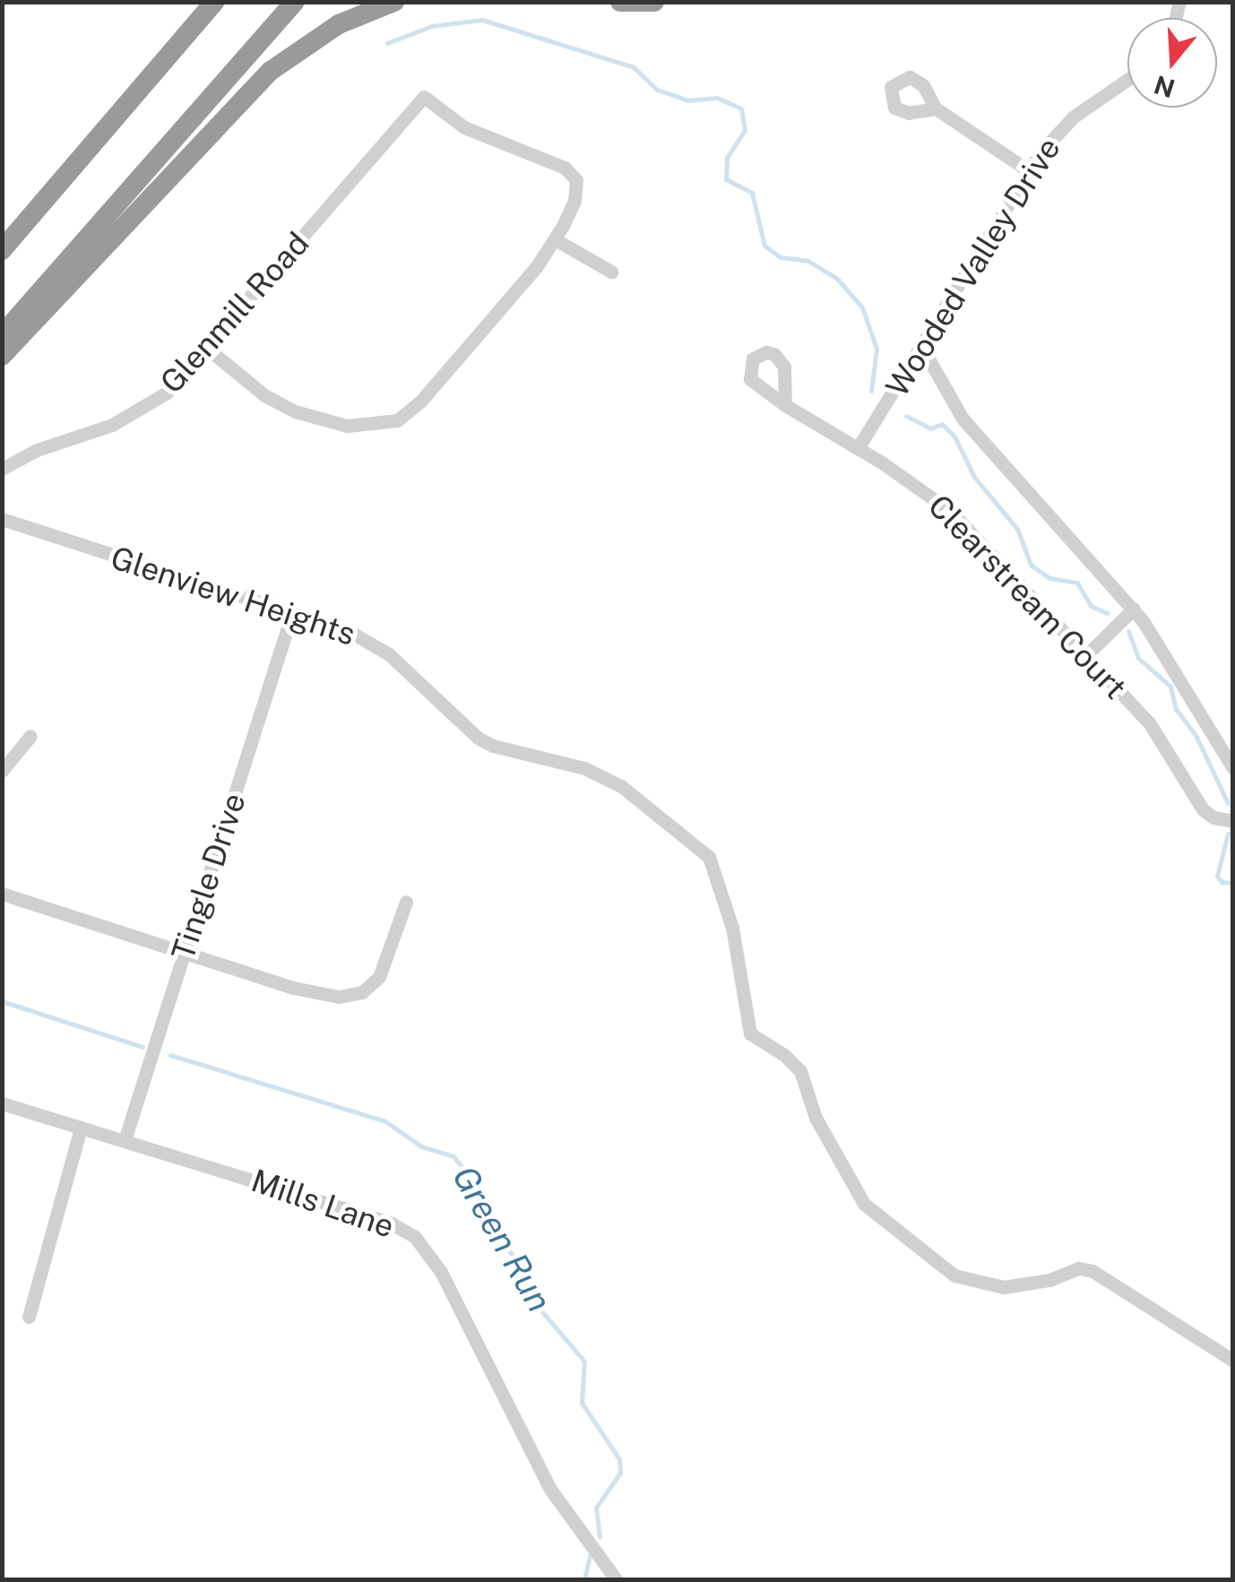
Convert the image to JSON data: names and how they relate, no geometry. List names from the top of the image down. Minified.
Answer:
{"streets":{"street":["Wooded Valley Drive","Glenmill Road","Glenview Heights","Clearstream Court","Tingle Drive","Mills Lane"]},"crossings":[["Wooded Valley Drive","Clearstream Court"],["Glenview Heights","Tingle Drive"],["Tingle Drive","Mills Lane"]],"water":["Green Run"],"north":"bottom"}
